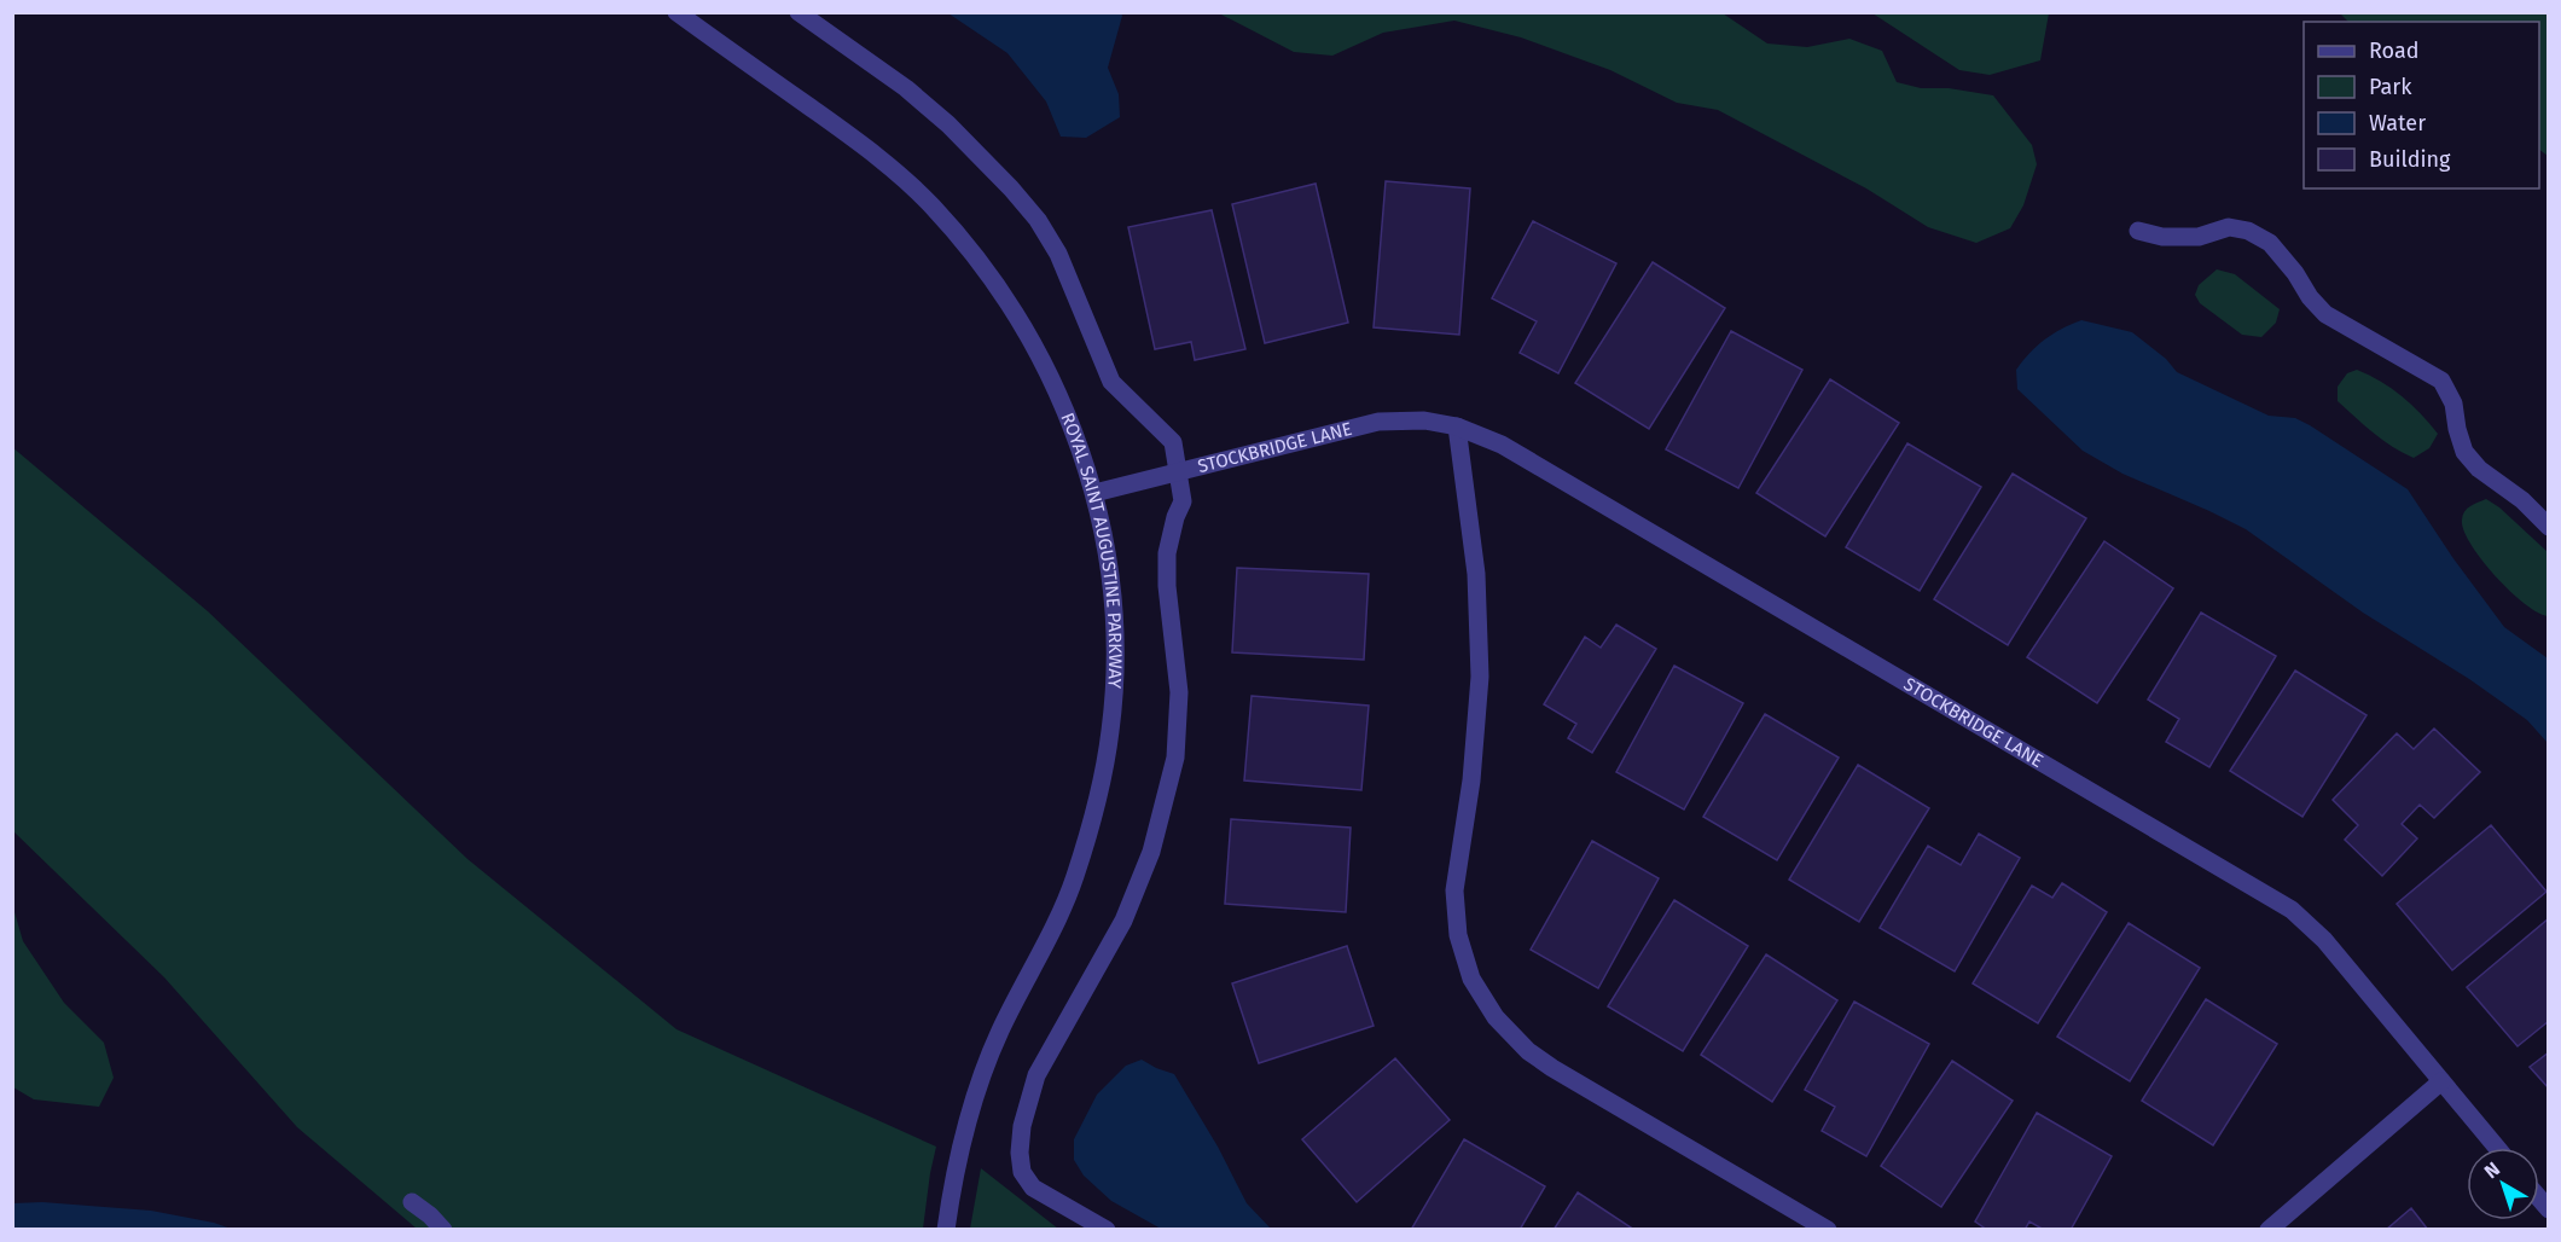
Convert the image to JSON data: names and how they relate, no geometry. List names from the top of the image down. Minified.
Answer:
{"streets":{"street":["STOCKBRIDGE LANE","ROYAL SAINT AUGUSTINE PARKWAY"]},"crossings":[["STOCKBRIDGE LANE","ROYAL SAINT AUGUSTINE PARKWAY"]],"legend":["Road","Park","Water","Building"],"north":"top left"}
